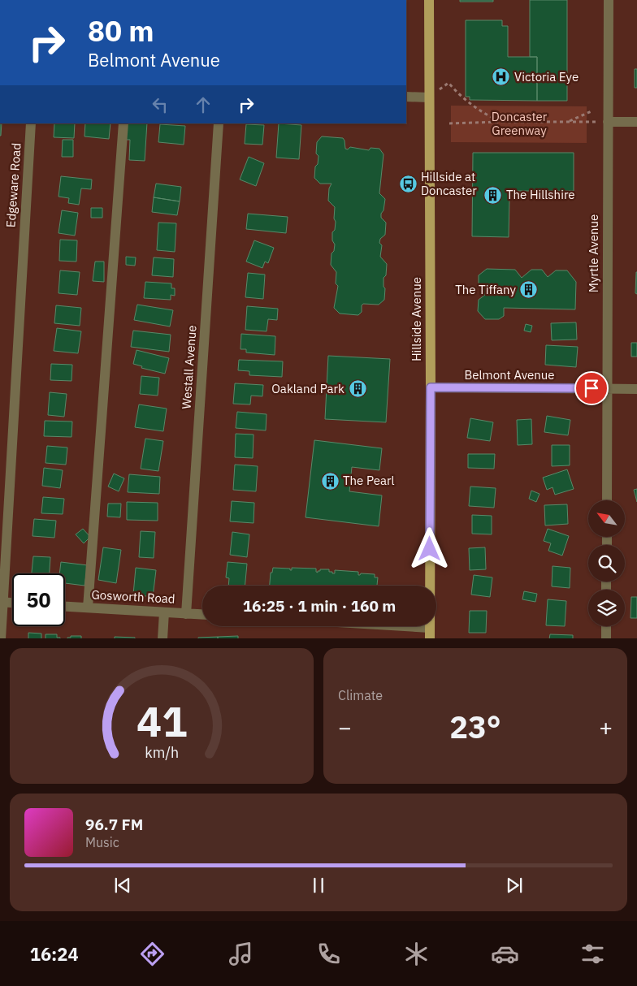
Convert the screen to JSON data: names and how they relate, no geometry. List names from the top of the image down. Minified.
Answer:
{"streets":{"main road":["Hillside Avenue"],"street":["Edgeware Road","Myrtle Avenue","Westall Avenue","Belmont Avenue","Gosworth Road"]},"crossings":[["Myrtle Avenue","Belmont Avenue"],["Hillside Avenue","Belmont Avenue"],["Westall Avenue","Gosworth Road"]],"parks":["Doncaster Greenway"],"places":{"hospital":["Victoria Eye"],"bus stop":["Hillside at Doncaster"],"building":["The Hillshire","The Tiffany","Oakland Park","The Pearl"]},"north":"top left","page":{"turn":["80 m","Belmont Avenue"],"limit":"50","trip":"16:25 · 1 min · 160 m","tile":"Climate","heat":["−","23°","+"],"song":["96.7 FM","Music"],"tabs":"16:24","gauge":["41","km/h"]}}
